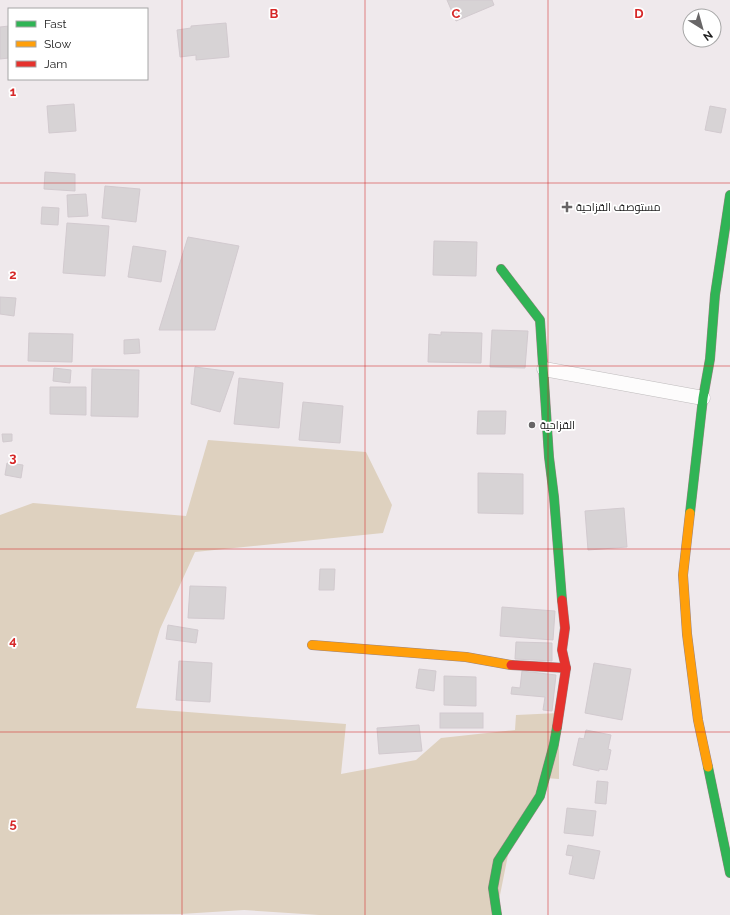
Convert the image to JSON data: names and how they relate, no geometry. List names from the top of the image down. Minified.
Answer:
{"places":{"health":["مستوصف القزاحية"],"other":["القزاحية"]},"legend":["Fast","Slow","Jam"],"north":"bottom right","grid":{"columns":["B","C","D"],"rows":["1","2","3","4","5"]}}
